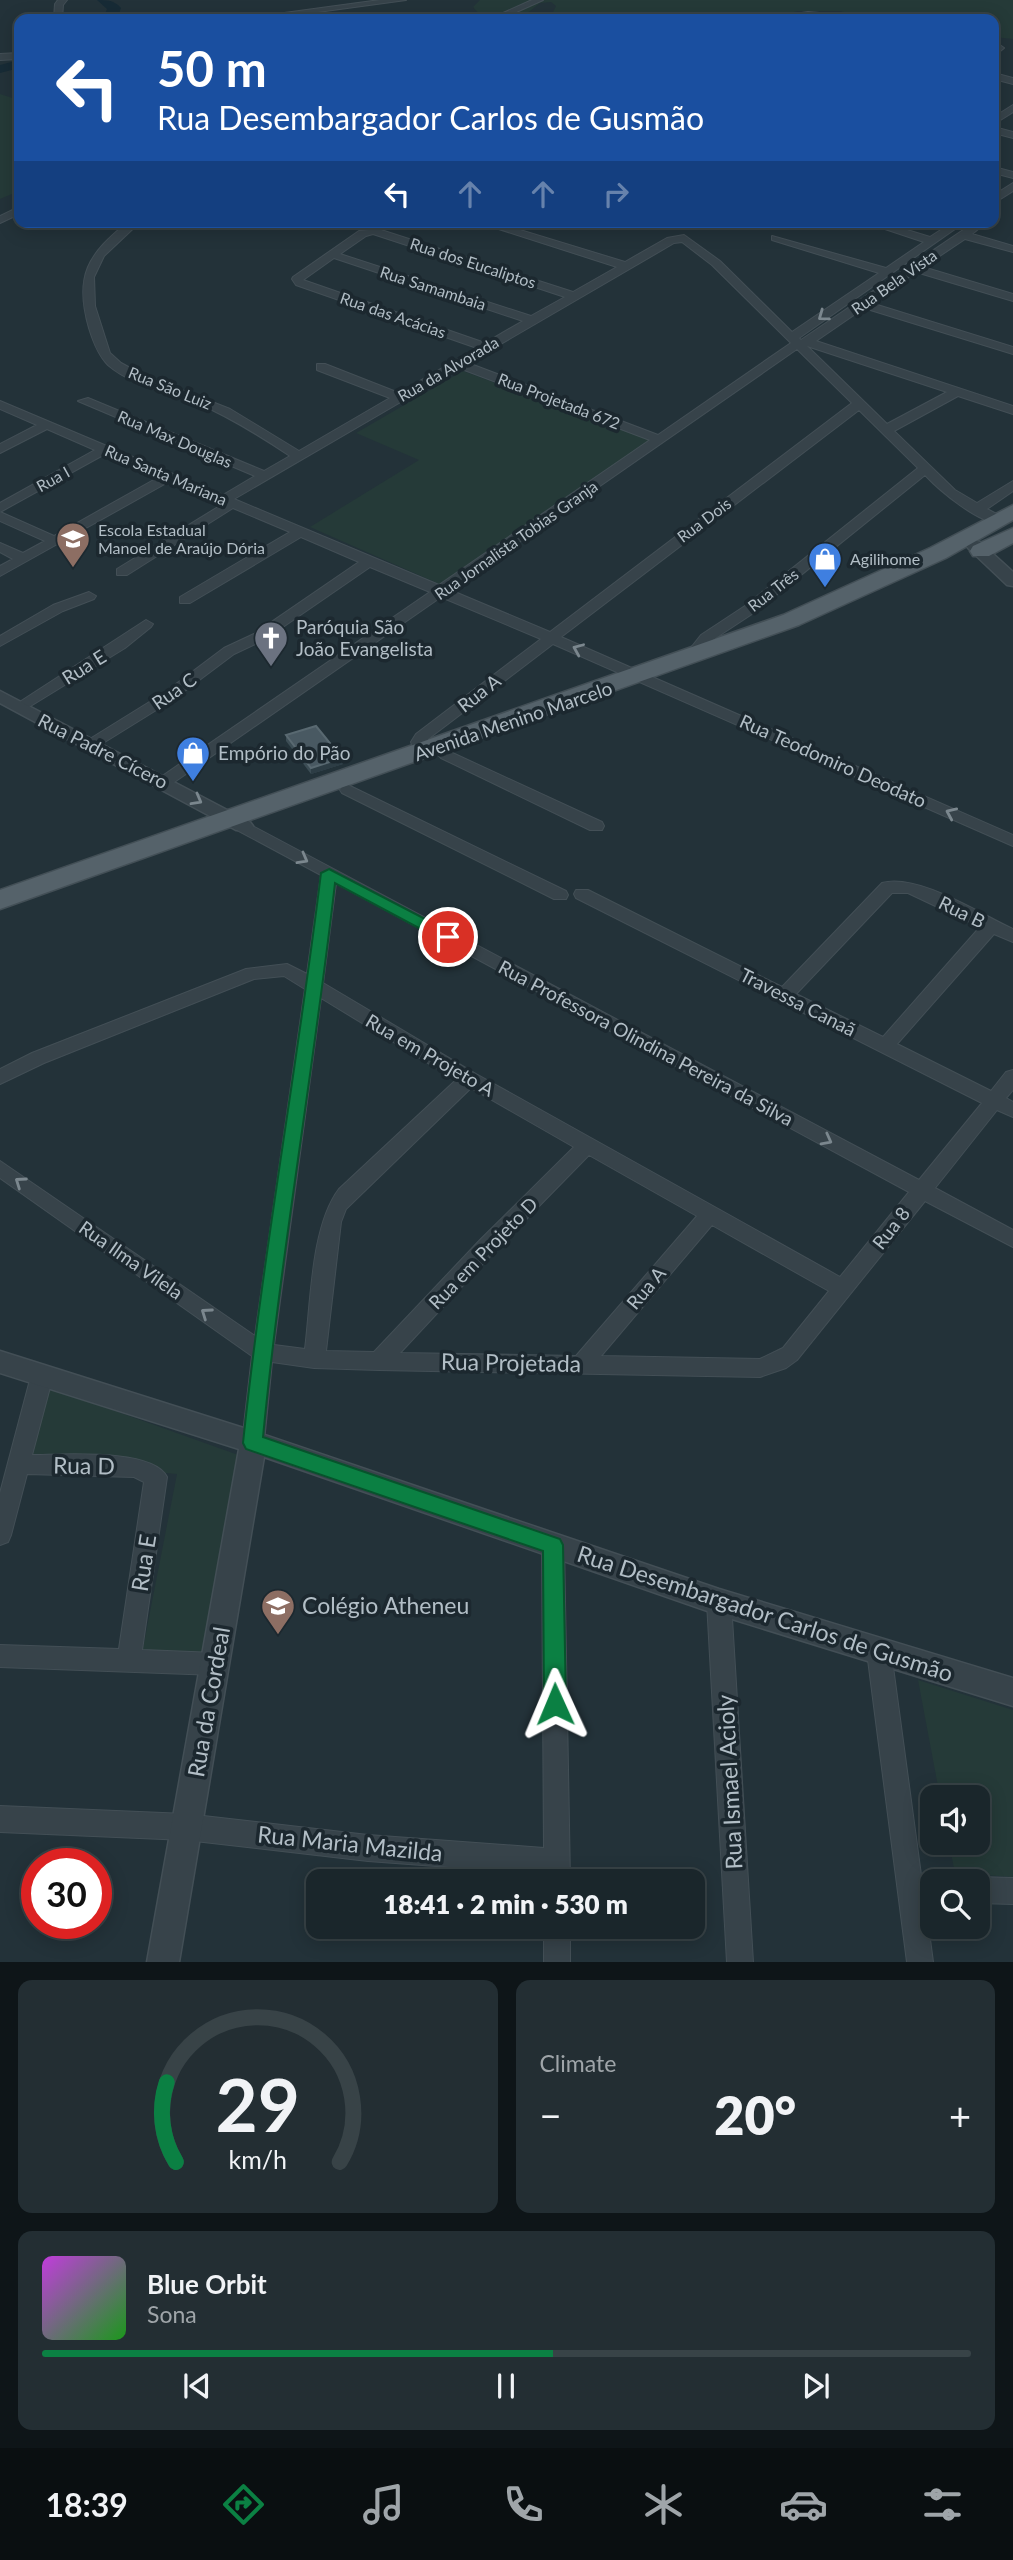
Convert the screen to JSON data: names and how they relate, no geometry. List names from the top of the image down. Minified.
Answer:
{"streets":{"main road":["Avenida Menino Marcelo"],"street":["Rua dos Eucaliptos","Rua Bela Vista","Rua Samambaia","Rua das Acácias","Rua da Alvorada","Rua São Luiz","Rua Projetada 672","Rua Max Douglas","Rua Santa Mariana","Rua I","Rua Dois","Rua Jornalista Tobias Granja","Rua Três","Rua E","Rua C","Rua A","Rua Padre Cícero","Rua Teodomiro Deodato","Rua B","Travessa Canaã","Rua Professora Olindina Pereira da Silva","Rua em Projeto A","Rua 8","Rua em Projeto D","Rua Ilma Vilela","Rua Projetada","Rua D","Rua Desembargador Carlos de Gusmão","Rua da Cordeal","Rua Ismael Acioly","Rua Maria Mazilda"]},"crossings":[["Rua dos Eucaliptos","Rua Samambaia"],["Rua dos Eucaliptos","Rua das Acácias"],["Rua dos Eucaliptos","Rua da Alvorada"],["Rua Bela Vista","Rua da Alvorada"],["Rua Bela Vista","Rua Jornalista Tobias Granja"],["Rua Samambaia","Rua das Acácias"],["Rua Samambaia","Rua da Alvorada"],["Rua das Acácias","Rua da Alvorada"],["Rua da Alvorada","Rua São Luiz"],["Rua da Alvorada","Rua Projetada 672"],["Rua da Alvorada","Rua Max Douglas"],["Rua da Alvorada","Rua Santa Mariana"],["Rua da Alvorada","Rua Jornalista Tobias Granja"],["Rua Projetada 672","Rua Jornalista Tobias Granja"],["Rua Santa Mariana","Rua I"],["Rua Santa Mariana","Rua Dois"],["Rua Santa Mariana","Rua Jornalista Tobias Granja"],["Rua Santa Mariana","Rua C"],["Rua Santa Mariana","Rua A"],["Rua Santa Mariana","Avenida Menino Marcelo"],["Rua Santa Mariana","Rua Teodomiro Deodato"],["Rua Dois","Rua A"],["Rua Jornalista Tobias Granja","Rua Padre Cícero"],["Rua Três","Avenida Menino Marcelo"],["Rua E","Rua Padre Cícero"],["Rua E","Rua D"],["Rua C","Rua Padre Cícero"],["Rua A","Avenida Menino Marcelo"],["Rua A","Rua em Projeto A"],["Rua A","Rua Projetada"],["Avenida Menino Marcelo","Rua Padre Cícero"],["Avenida Menino Marcelo","Rua Teodomiro Deodato"],["Avenida Menino Marcelo","Rua Professora Olindina Pereira da Silva"],["Rua Padre Cícero","Rua Professora Olindina Pereira da Silva"],["Rua B","Travessa Canaã"],["Travessa Canaã","Rua 8"],["Rua Professora Olindina Pereira da Silva","Rua 8"],["Rua em Projeto A","Rua 8"],["Rua em Projeto A","Rua em Projeto D"],["Rua 8","Rua Projetada"],["Rua em Projeto D","Rua Projetada"],["Rua Ilma Vilela","Rua Projetada"],["Rua Desembargador Carlos de Gusmão","Rua da Cordeal"],["Rua Desembargador Carlos de Gusmão","Rua Ismael Acioly"],["Rua da Cordeal","Rua Maria Mazilda"]],"one_way":["Rua Teodomiro Deodato","Rua Ilma Vilela"],"places":{"school or university":["Escola Estadual Manoel de Araújo Dória","Colégio Atheneu"],"shop":["Agilihome","Empório do Pão"],"church":["Paróquia São João Evangelista"]},"page":{"turn":["50 m","Rua Desembargador Carlos de Gusmão"],"limit":"30","trip":"18:41 · 2 min · 530 m","tile":"Climate","heat":["−","20°","+"],"song":["Blue Orbit","Sona"],"tabs":"18:39","gauge":["29","km/h"]}}
